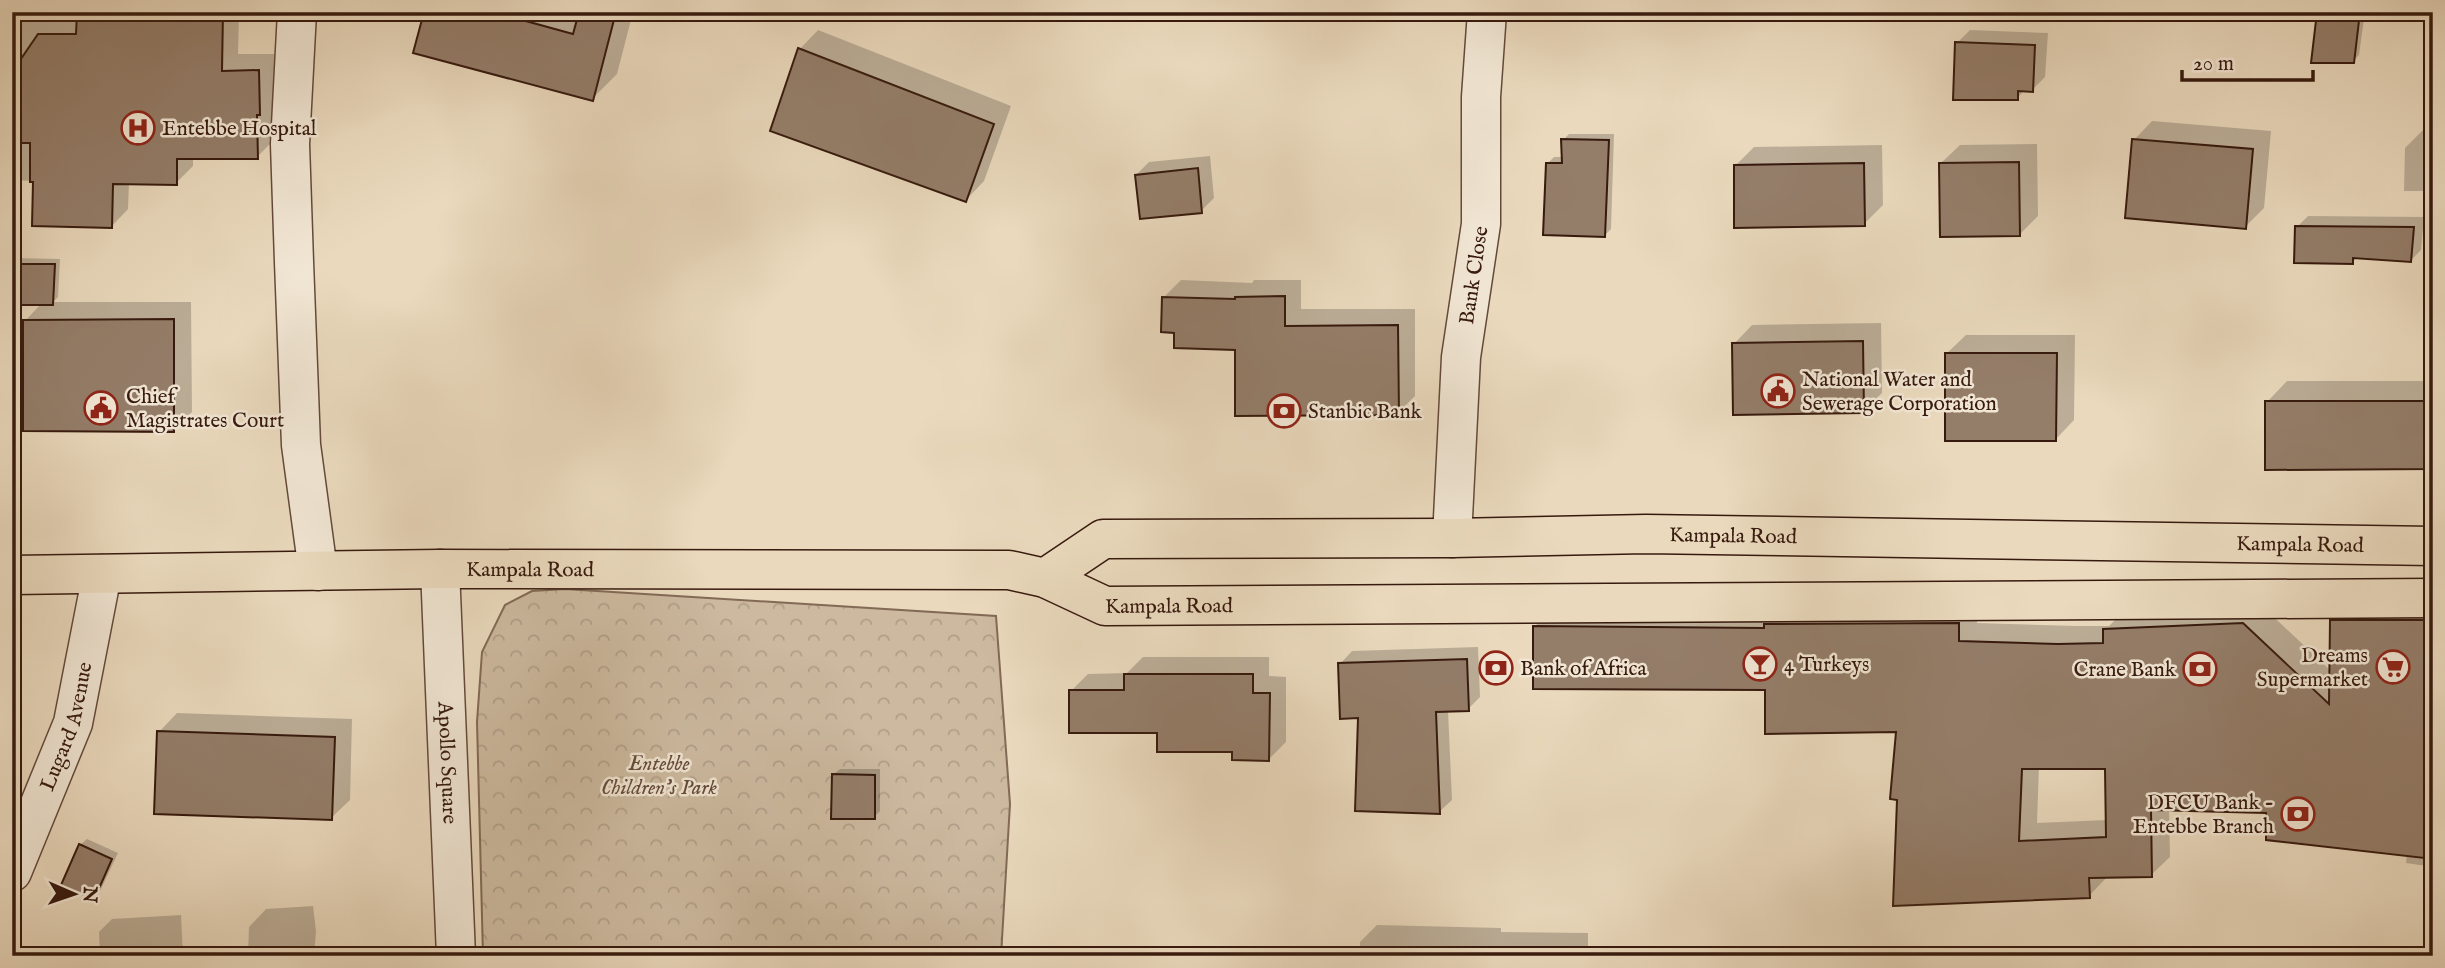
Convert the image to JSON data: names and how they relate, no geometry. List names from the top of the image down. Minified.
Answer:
{"streets":{"main road":["Kampala Road"],"street":["Bank Close","Lugard Avenue","Apollo Square"]},"crossings":[["Bank Close","Kampala Road"],["Kampala Road","Lugard Avenue"],["Kampala Road","Apollo Square"]],"parks":["Entebbe Children's Park"],"places":{"hospital":["Entebbe Hospital"],"public building":["National Water and Sewerage Corporation","Chief Magistrates Court"],"bank":["Stanbic Bank","Bank of Africa","Crane Bank","DFCU Bank - Entebbe Branch"],"bar":["4 Turkeys"],"supermarket":["Dreams Supermarket"]},"scale_bar":"20 m","north":"right"}
